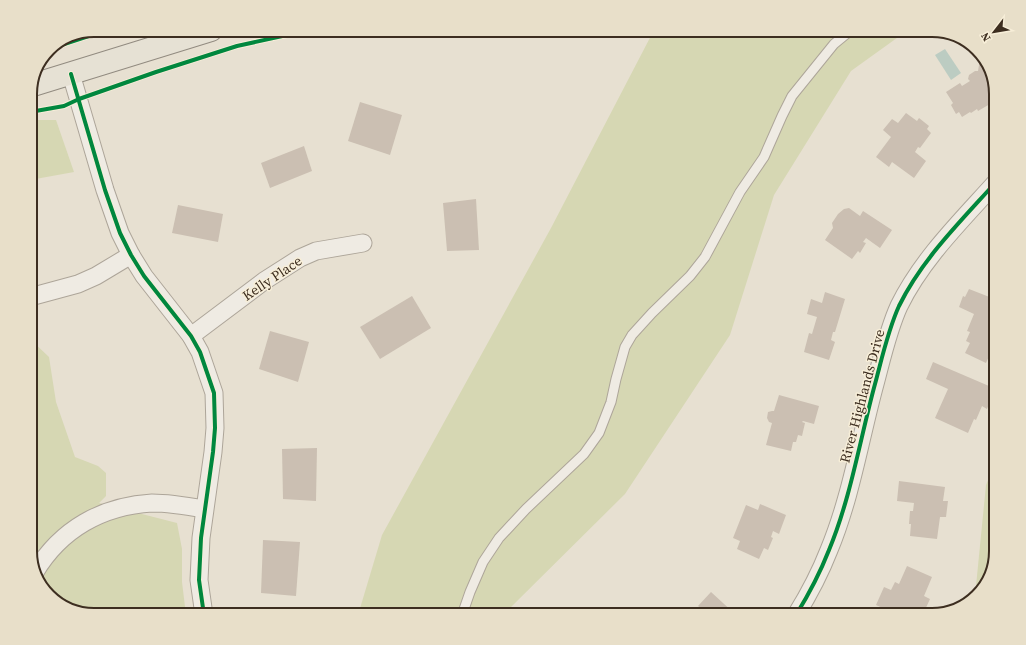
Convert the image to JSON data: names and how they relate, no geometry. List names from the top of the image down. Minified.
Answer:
{"streets":{"street":["Kelly Place","River Highlands Drive"]},"north":"bottom left"}
